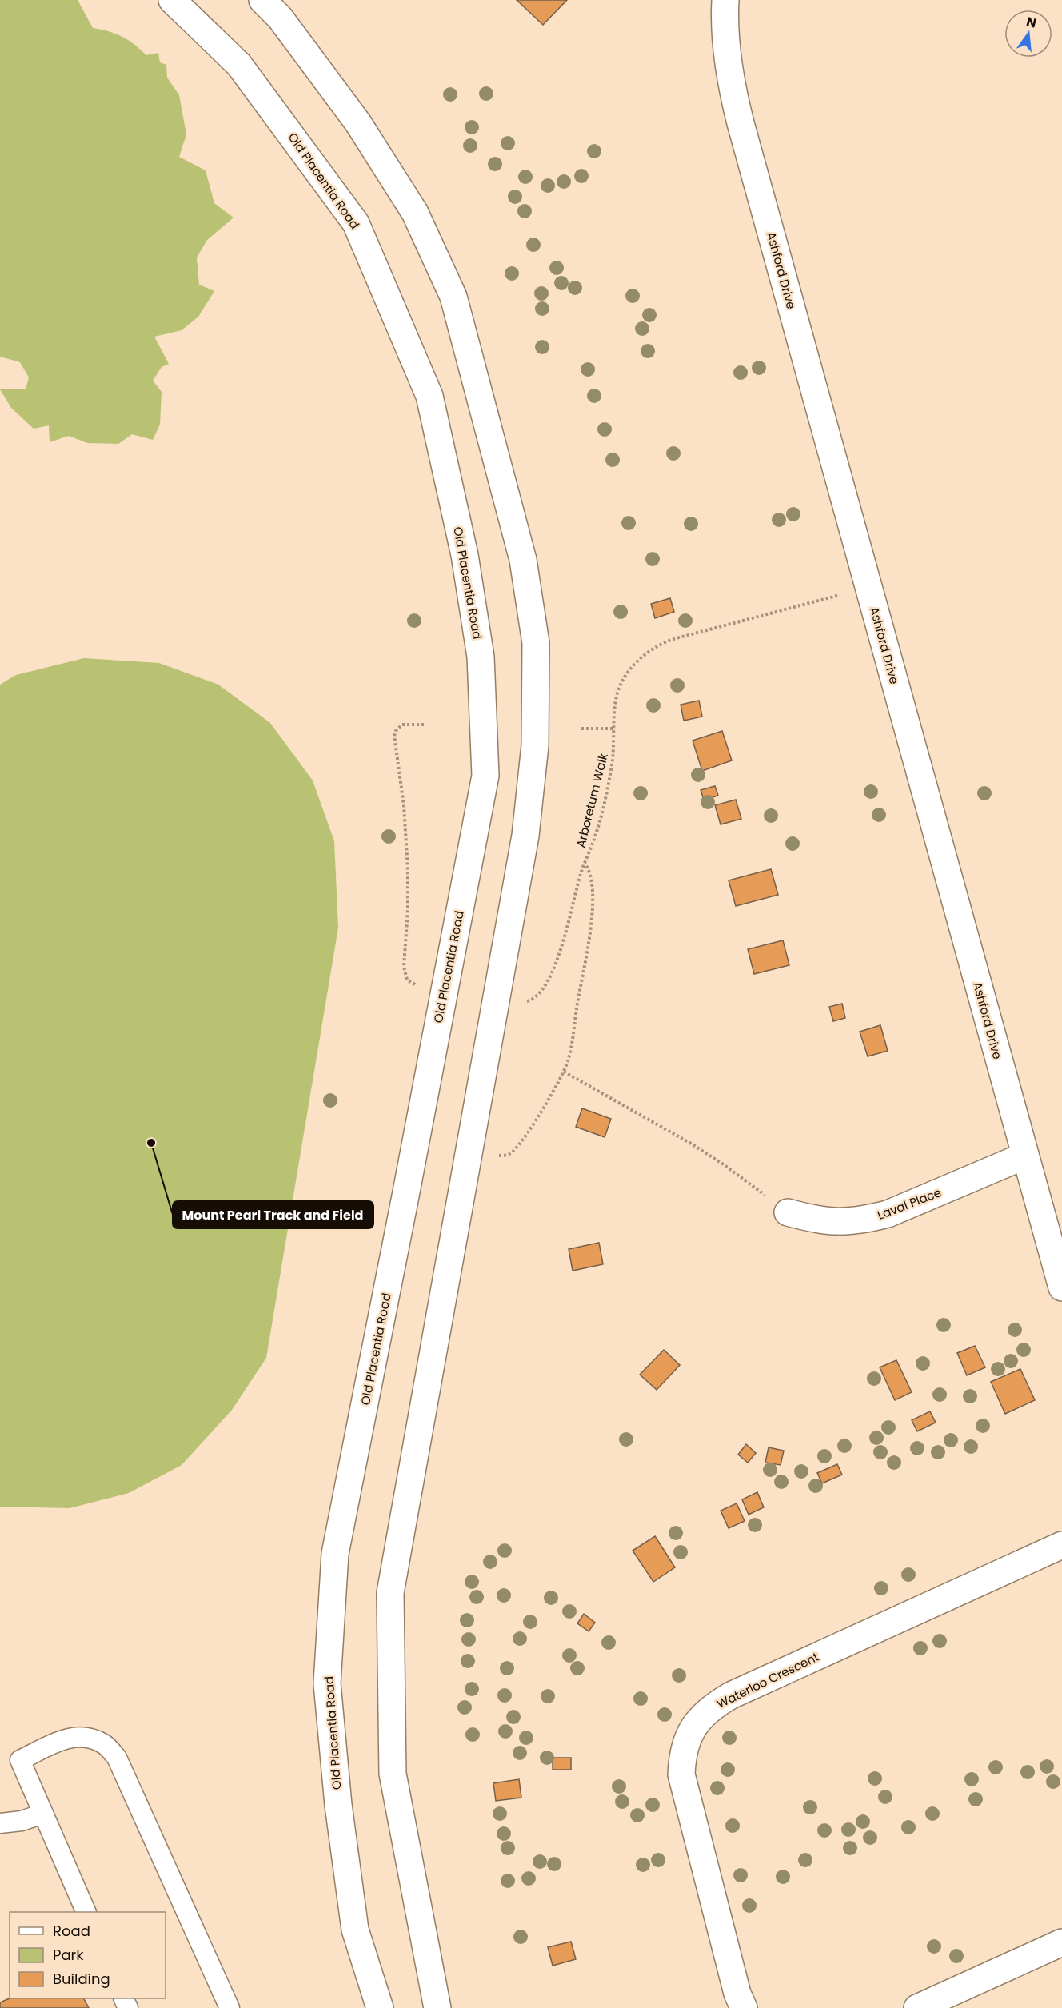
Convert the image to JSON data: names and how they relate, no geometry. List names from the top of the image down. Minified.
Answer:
{"streets":{"main road":["Old Placentia Road","Ashford Drive","Laval Place","Waterloo Crescent"],"path":["Arboretum Walk"]},"crossings":[["Ashford Drive","Laval Place"]],"places":["Mount Pearl Track and Field"],"legend":["Road","Park","Building"],"north":"top"}
